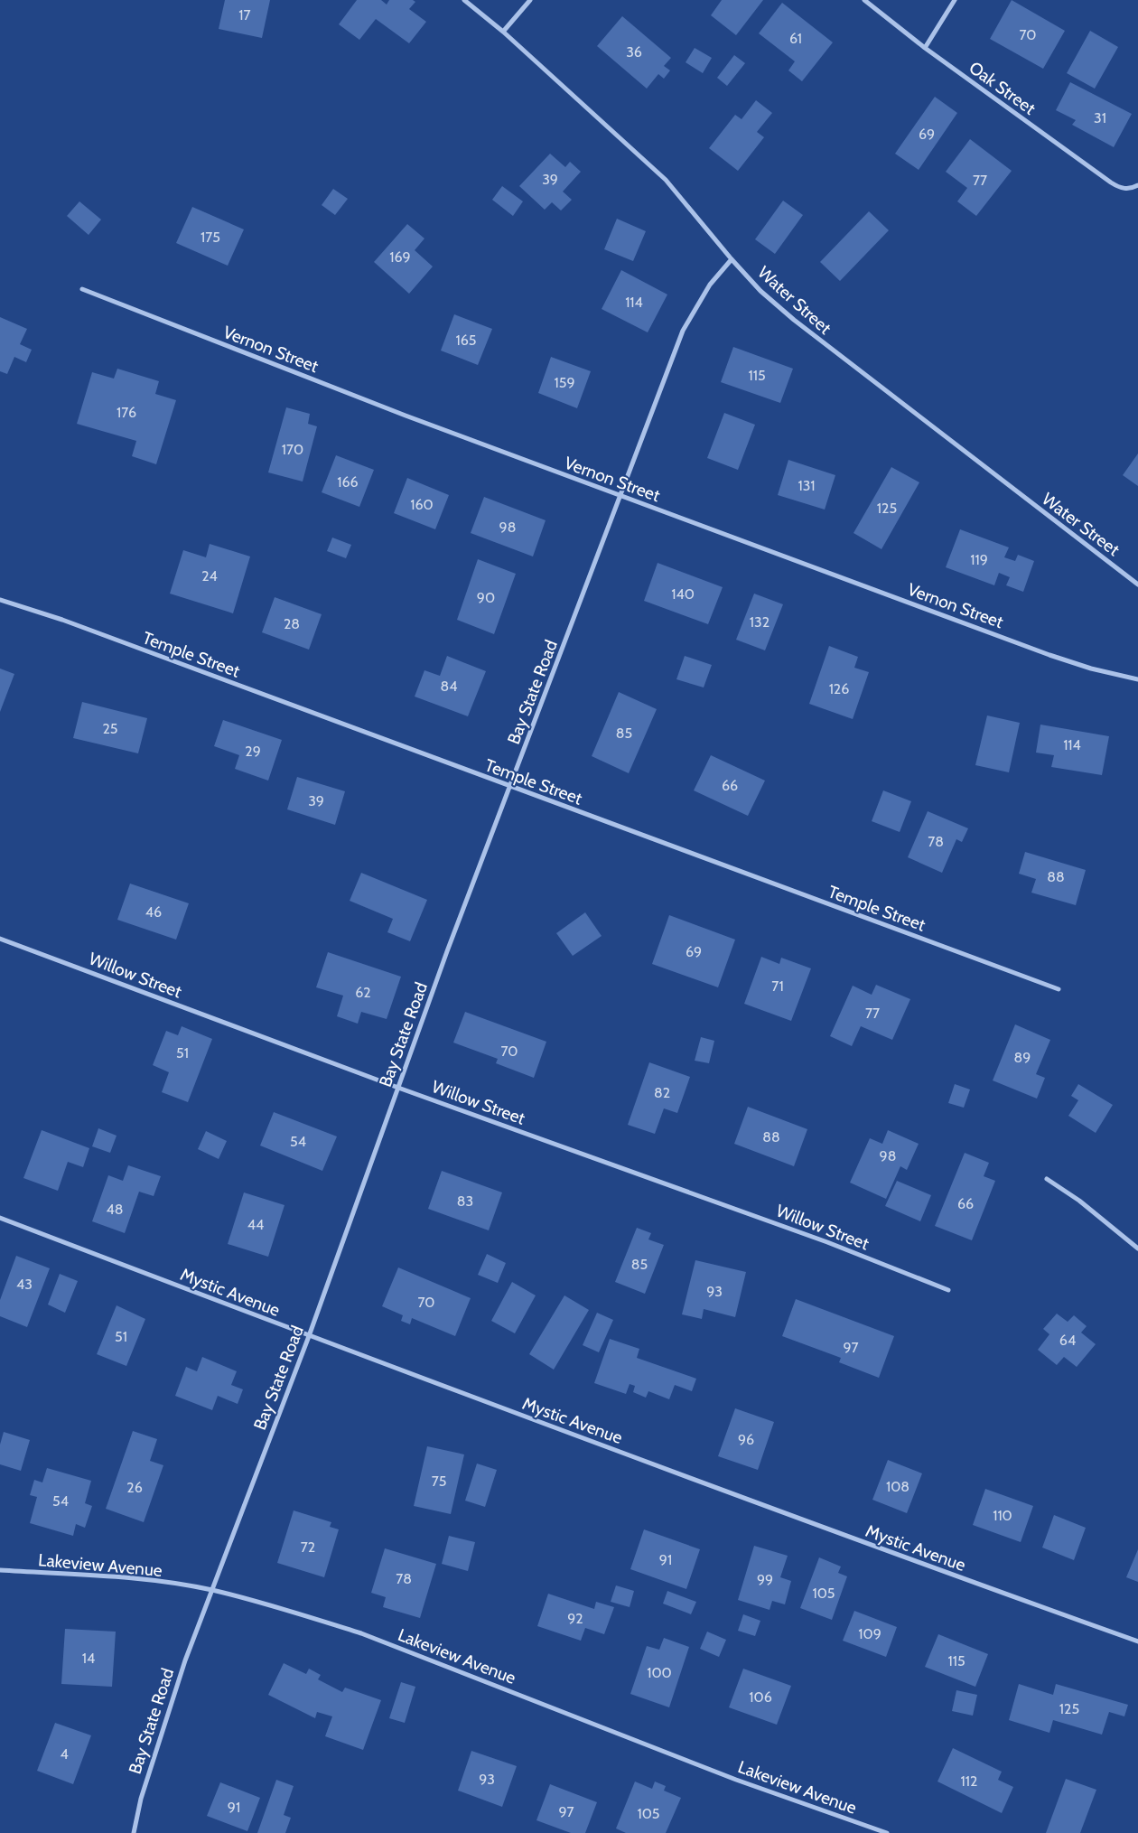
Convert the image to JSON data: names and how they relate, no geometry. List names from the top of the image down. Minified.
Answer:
{"streets":{"street":["Oak Street","Water Street","Vernon Street","Temple Street","Bay State Road","Willow Street","Mystic Avenue","Lakeview Avenue"]},"crossings":[["Water Street","Bay State Road"],["Vernon Street","Bay State Road"],["Temple Street","Bay State Road"],["Bay State Road","Willow Street"],["Bay State Road","Mystic Avenue"],["Bay State Road","Lakeview Avenue"]],"house_numbers":["17","70","61","36","31","69","39","77","175","169","114","165","115","159","176","170","166","131","160","125","98","119","24","140","90","132","28","84","126","25","85","114","29","66","39","78","88","46","69","71","62","77","70","51","89","82","88","54","98","83","66","48","44","85","43","93","70","51","64","97","96","75","108","26","54","110","72","91","78","99","105","92","109","14","115","100","106","125","4","93","112","91","97","105"]}
